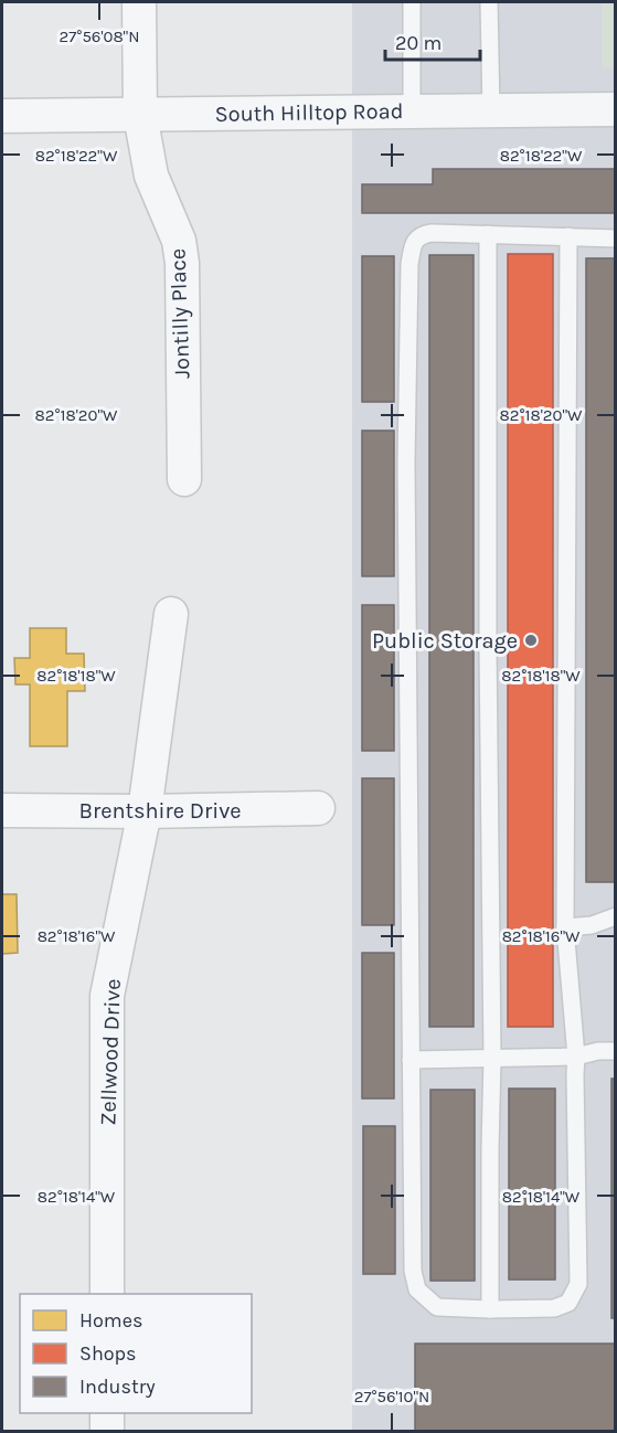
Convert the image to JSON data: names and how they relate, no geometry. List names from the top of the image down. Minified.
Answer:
{"streets":{"street":["South Hilltop Road","Jontilly Place","Brentshire Drive","Zellwood Drive"]},"crossings":[["South Hilltop Road","Jontilly Place"],["Brentshire Drive","Zellwood Drive"]],"places":["Public Storage"],"legend":["Homes","Shops","Industry"],"scale_bar":"20 m","coordinates":["27°56'08\"N","82°18'22\"W","82°18'20\"W","82°18'18\"W","82°18'16\"W","82°18'14\"W","27°56'10\"N"]}
